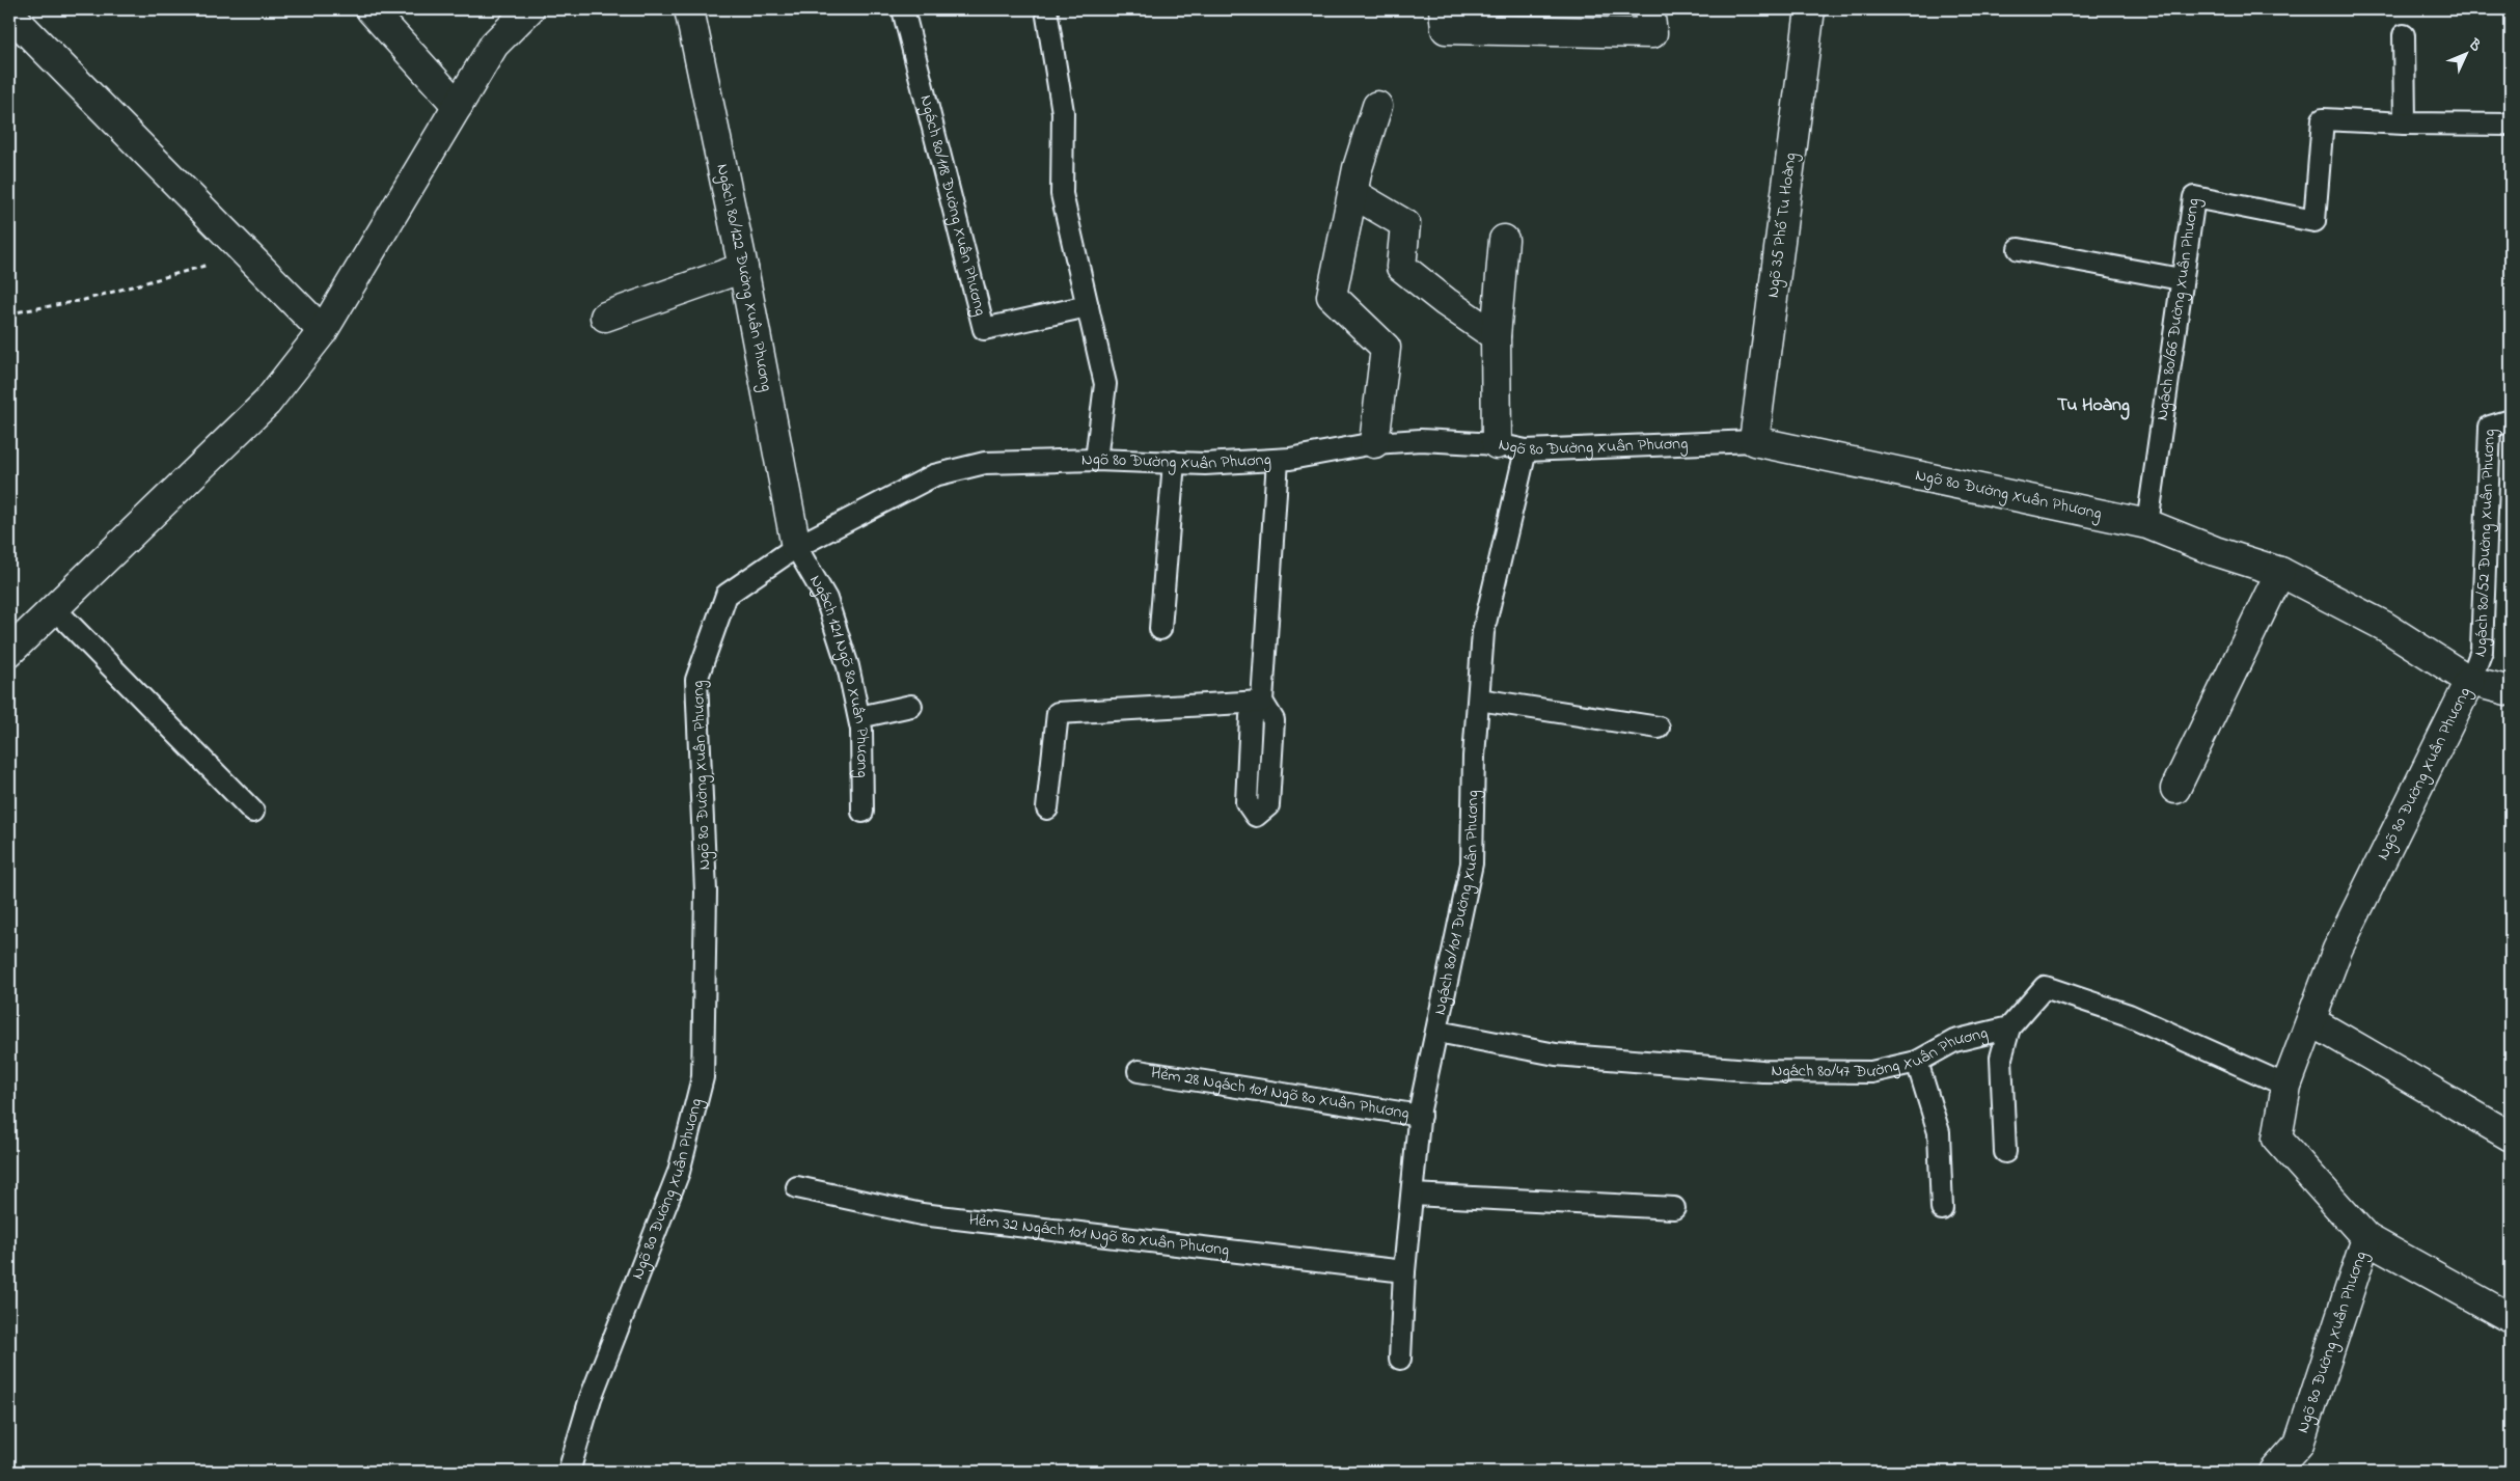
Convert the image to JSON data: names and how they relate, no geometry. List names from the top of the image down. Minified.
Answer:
{"streets":{"street":["Ngõ 35 Phố Tu Hoàng","Ngách 80/122 Đường Xuân Phương","Ngõ 80 Đường Xuân Phương"],"lane":["Ngách 80/118 Đường Xuân Phương","Ngách 80/66 Đường Xuân Phương","Ngách 80/52 Đường Xuân Phương","Ngách 121 Ngõ 80 Xuân Phương","Ngách 80/101 Đường Xuân Phương","Ngách 80/47 Đường Xuân Phương","Hẻm 28 Ngách 101 Ngõ 80 Xuân Phương","Hẻm 32 Ngách 101 Ngõ 80 Xuân Phương"]},"crossings":[["Ngõ 35 Phố Tu Hoàng","Ngõ 80 Đường Xuân Phương"],["Ngách 80/122 Đường Xuân Phương","Ngõ 80 Đường Xuân Phương"],["Ngách 80/122 Đường Xuân Phương","Ngách 121 Ngõ 80 Xuân Phương"],["Ngách 80/66 Đường Xuân Phương","Ngõ 80 Đường Xuân Phương"],["Ngõ 80 Đường Xuân Phương","Ngách 80/52 Đường Xuân Phương"],["Ngõ 80 Đường Xuân Phương","Ngách 121 Ngõ 80 Xuân Phương"],["Ngõ 80 Đường Xuân Phương","Ngách 80/101 Đường Xuân Phương"],["Ngõ 80 Đường Xuân Phương","Ngách 80/47 Đường Xuân Phương"],["Ngách 80/101 Đường Xuân Phương","Ngách 80/47 Đường Xuân Phương"],["Ngách 80/101 Đường Xuân Phương","Hẻm 28 Ngách 101 Ngõ 80 Xuân Phương"],["Ngách 80/101 Đường Xuân Phương","Hẻm 32 Ngách 101 Ngõ 80 Xuân Phương"]],"districts":["Tu Hoàng"],"north":"top right"}
